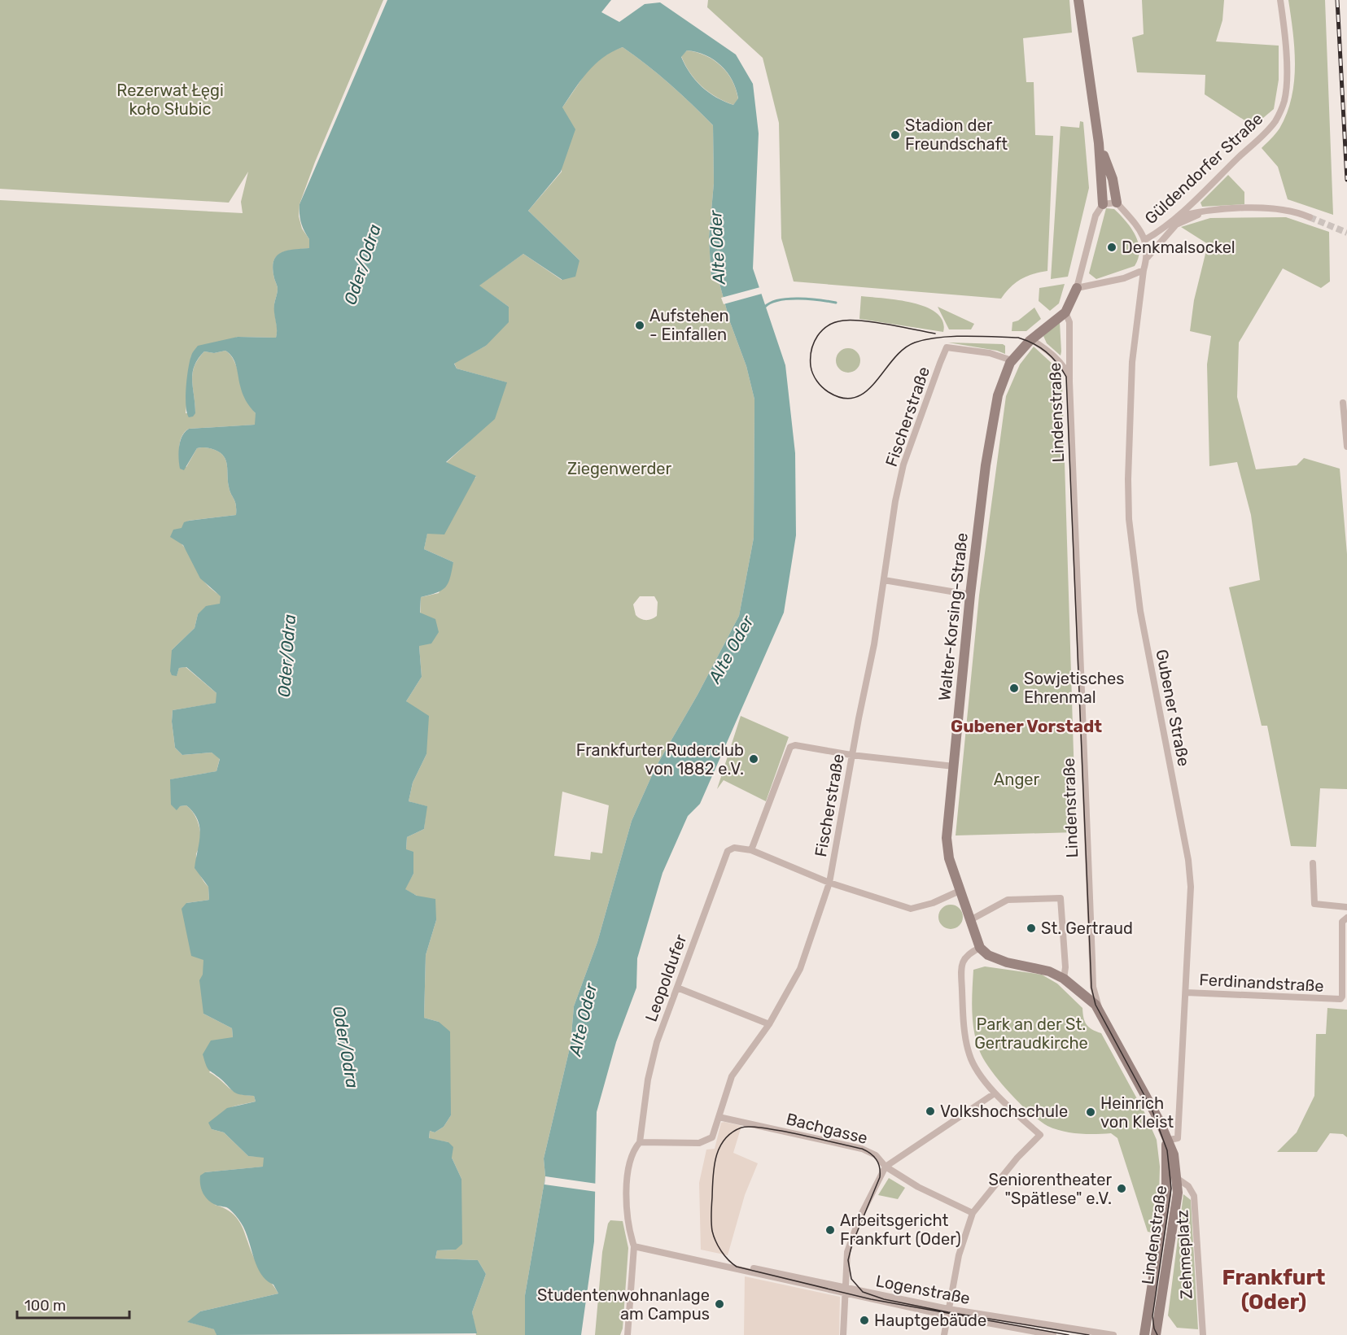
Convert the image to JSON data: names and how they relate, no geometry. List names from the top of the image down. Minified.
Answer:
{"streets":{"street":["Güldendorfer Straße","Lindenstraße","Fischerstraße","Walter-Korsing-Straße","Gubener Straße","Leopoldufer","Ferdinandstraße","Bachgasse","Zehmeplatz","Logenstraße"]},"crossings":[["Lindenstraße","Walter-Korsing-Straße"],["Lindenstraße","Gubener Straße"],["Lindenstraße","Zehmeplatz"],["Fischerstraße","Walter-Korsing-Straße"],["Fischerstraße","Leopoldufer"],["Fischerstraße","Bachgasse"],["Gubener Straße","Ferdinandstraße"]],"districts":["Gubener Vorstadt","Frankfurt (Oder)"],"water":["Alte Oder","Oder/Odra"],"parks":["Rezerwat Łęgi koło Słubic","Ziegenwerder","Anger","Park an der St. Gertraudkirche"],"places":["Stadion der Freundschaft","Denkmalsockel","Aufstehen - Einfallen","Sowjetisches Ehrenmal","Frankfurter Ruderclub von 1882 e.V.","St. Gertraud","Volkshochschule","Heinrich von Kleist","Seniorentheater \"Spätlese\" e.V.","Arbeitsgericht Frankfurt (Oder)","Studentenwohnanlage am Campus","Hauptgebäude"],"scale_bar":"100 m"}
